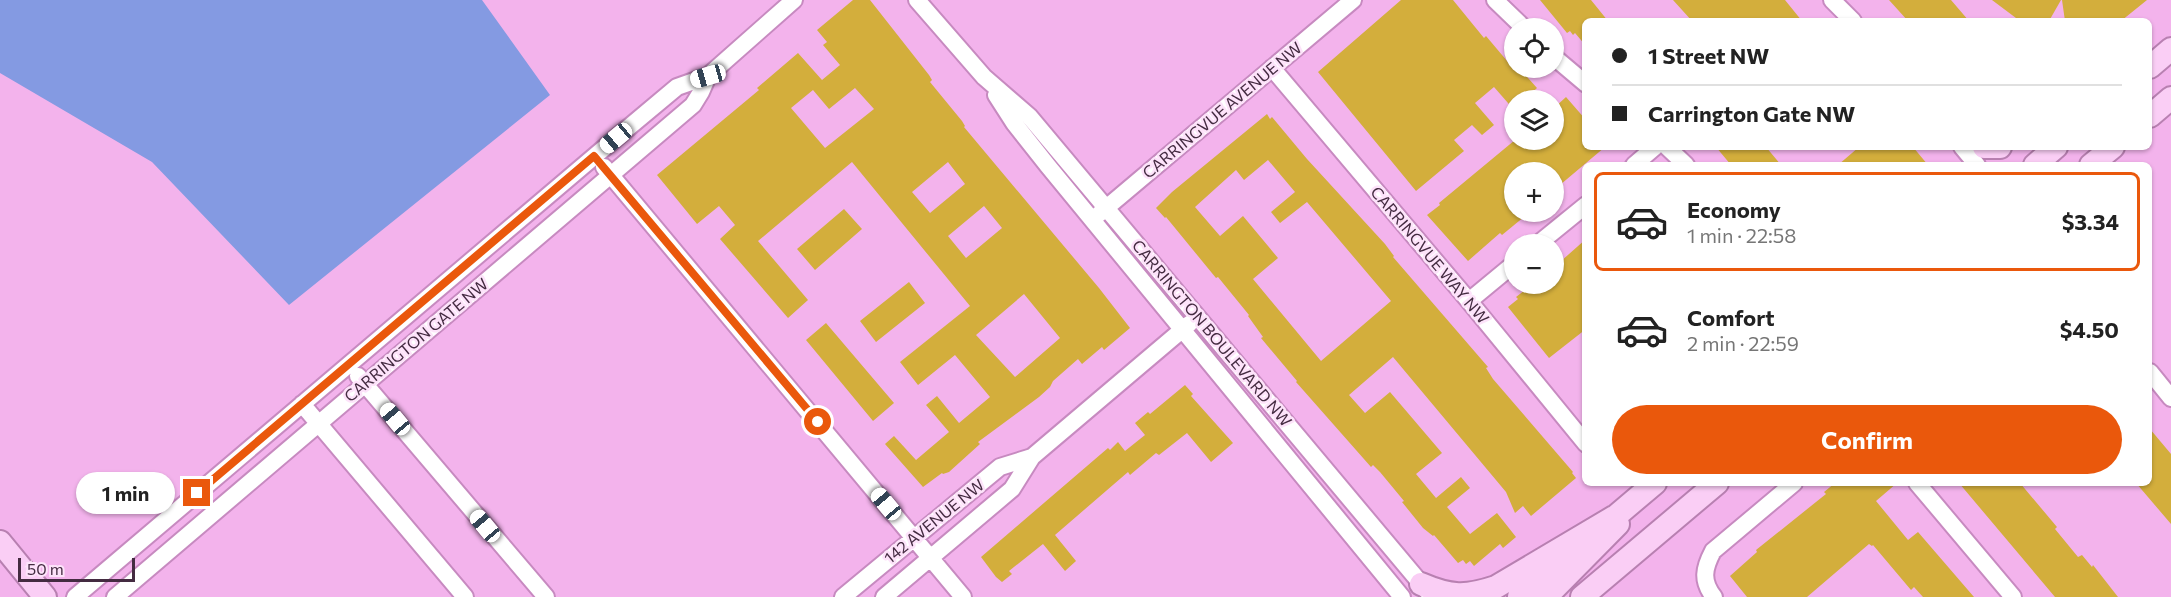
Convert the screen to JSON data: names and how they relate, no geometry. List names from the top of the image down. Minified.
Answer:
{"streets":{"street":["CARRINGVUE AVENUE NW","CARRINGVUE WAY NW","CARRINGTON BOULEVARD NW","CARRINGTON GATE NW","142 AVENUE NW"]},"crossings":[["CARRINGVUE AVENUE NW","CARRINGVUE WAY NW"],["CARRINGVUE AVENUE NW","CARRINGTON BOULEVARD NW"],["CARRINGTON BOULEVARD NW","142 AVENUE NW"]],"scale_bar":"50 m","page":{"map_buttons":["+","−"],"banner":["1 Street NW","Carrington Gate NW"],"list":[{"name":"Economy","note":"1 min · 22:58","value":"$3.34"},{"name":"Comfort","note":"2 min · 22:59","value":"$4.50"}],"buttons":"Confirm","bubble":"1 min","scale":"50 m"}}
